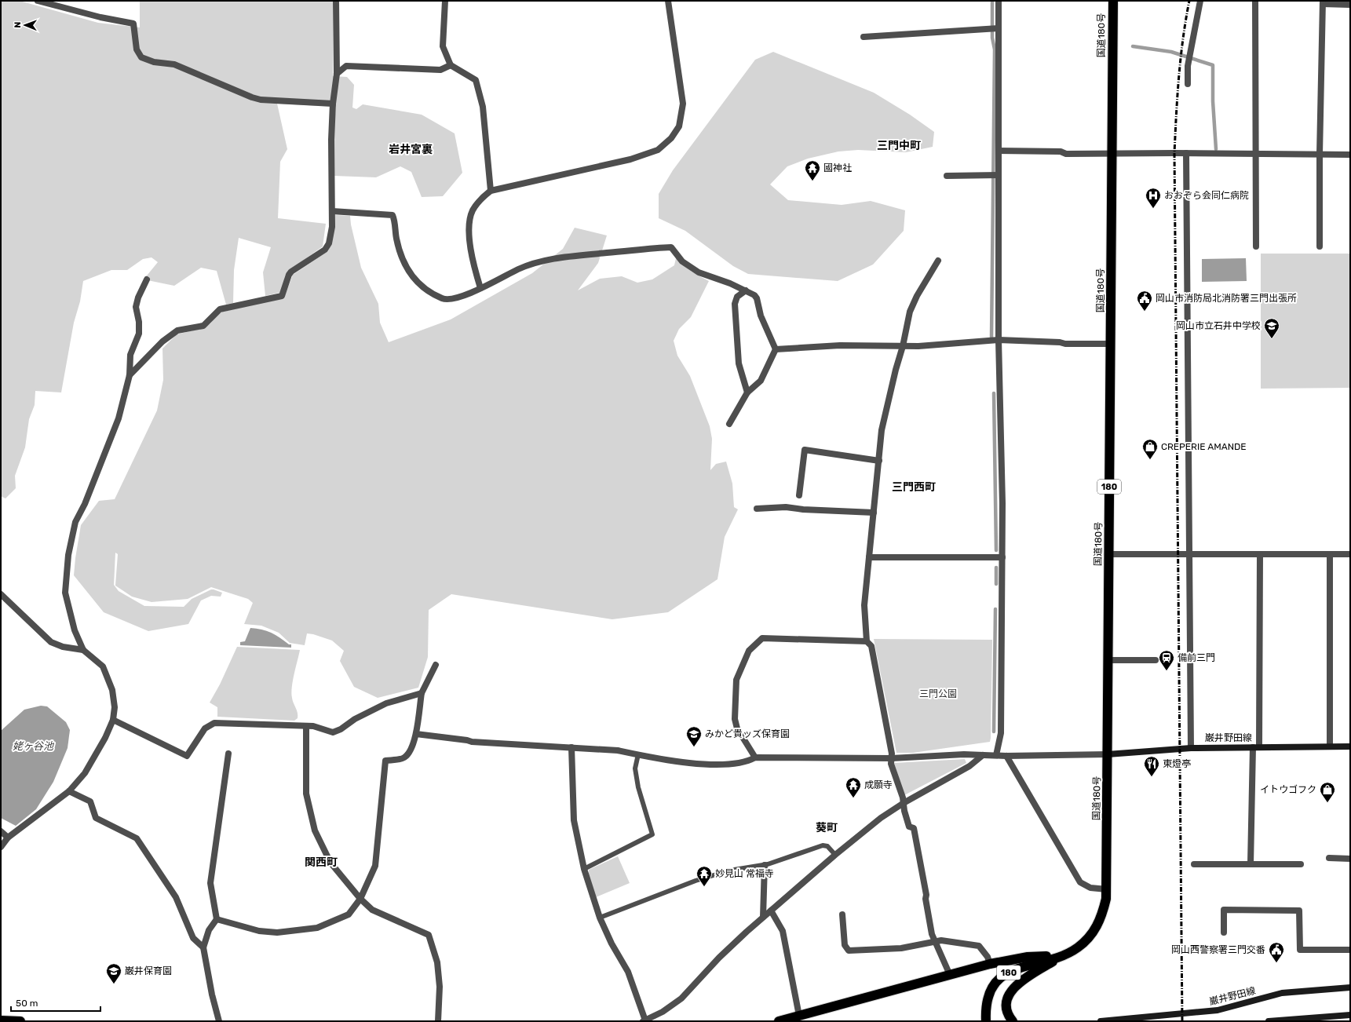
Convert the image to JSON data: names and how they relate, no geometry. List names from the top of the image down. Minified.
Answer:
{"streets":{"highway":["国道180号","180"],"main road":["巌井野田線"]},"crossings":[["国道180号","巌井野田線"]],"districts":["三門中町","岩井宮裏","三門西町","葵町","関西町"],"water":["姥ヶ谷池"],"parks":["三門公園"],"places":{"temple":["國神社","成願寺","妙見山 常福寺"],"hospital":["おおぞら会同仁病院"],"public building":["岡山市消防局北消防署三門出張所","岡山西警察署三門交番"],"school or university":["岡山市立石井中学校","みかど貴ッズ保育園","巌井保育園"],"shop":["CREPERIE AMANDE","イトウゴフク"],"station":["備前三門"],"restaurant":["東燈亭"]},"scale_bar":"50 m","north":"left"}
